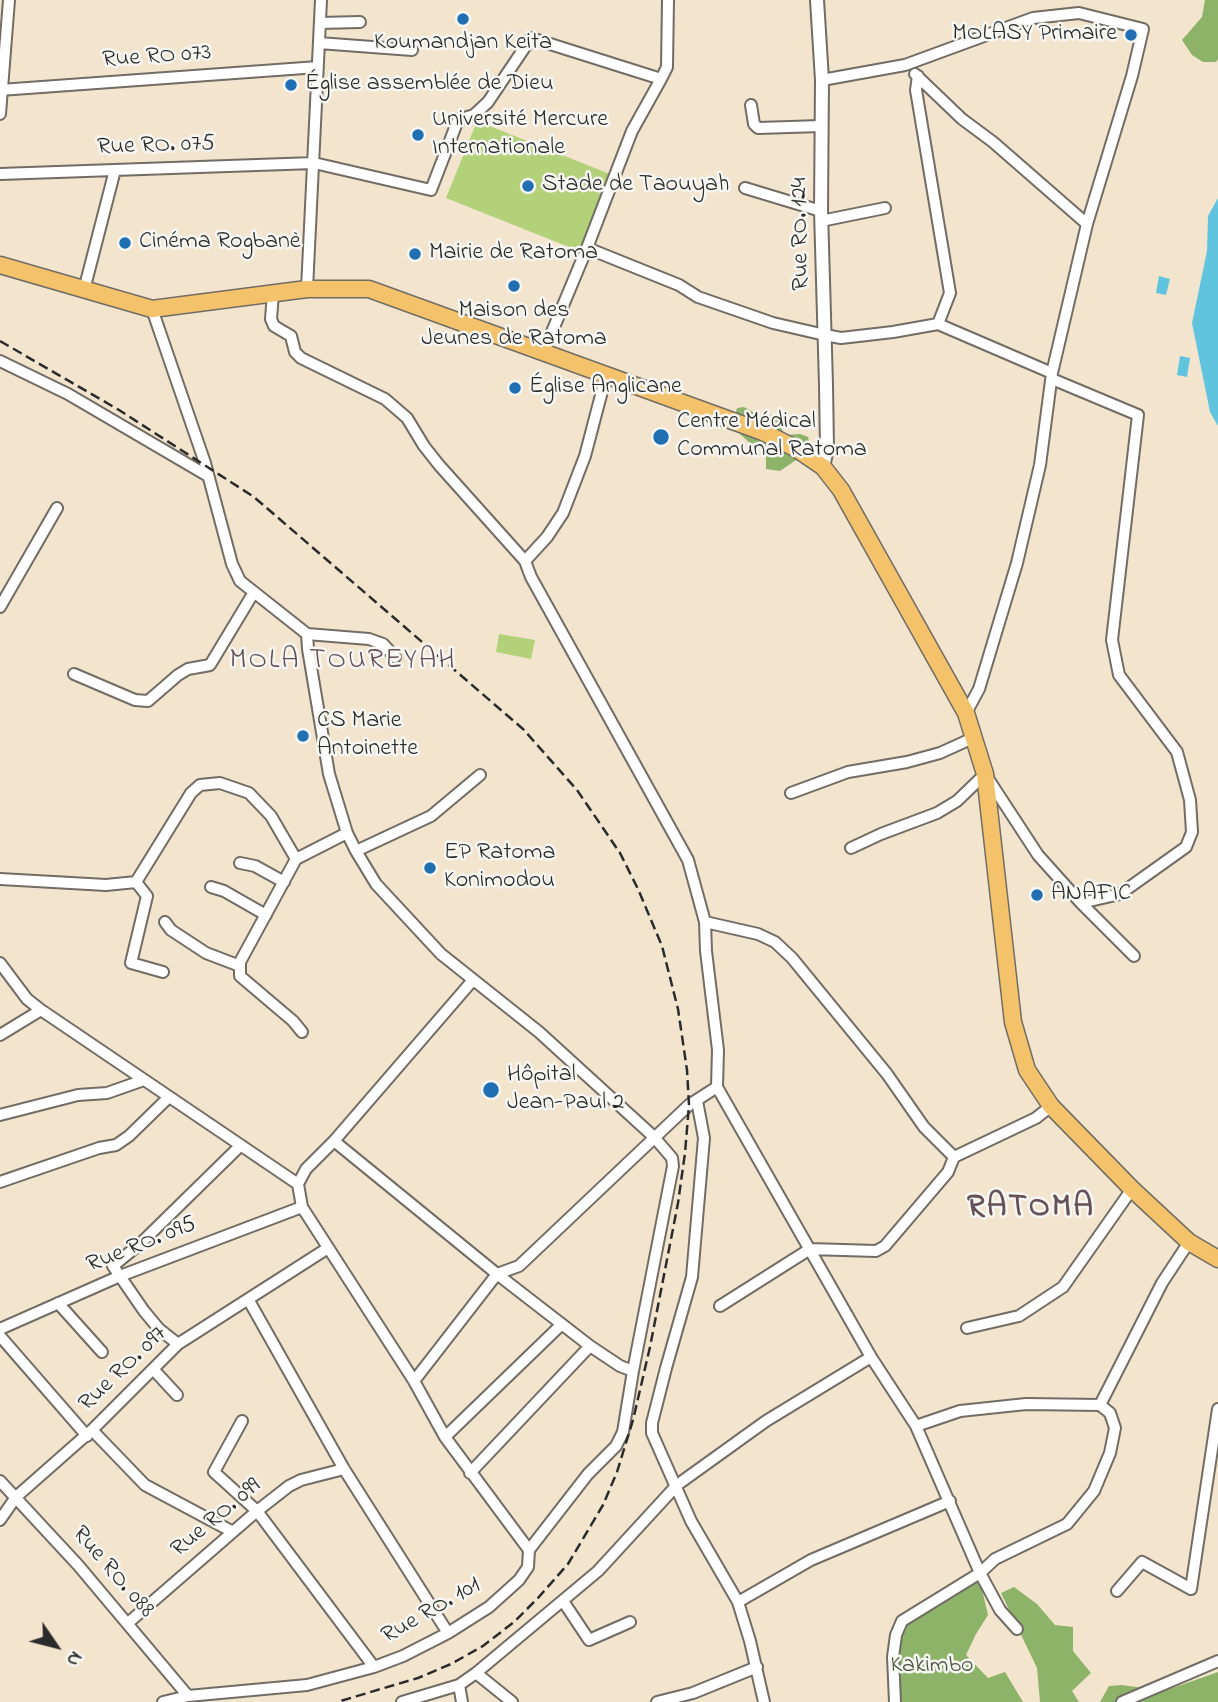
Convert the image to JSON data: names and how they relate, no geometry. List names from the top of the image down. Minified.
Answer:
{"streets":{"street":["Rue RO 073","Rue RO. 075","Rue RO. 124","Rue RO. 095","Rue RO. 097","Rue RO. 099","Rue RO. 088","Rue RO. 101"]},"crossings":[["Rue RO. 097","Rue RO. 088"],["Rue RO. 099","Rue RO. 088"],["Rue RO. 088","Rue RO. 101"]],"districts":["MOLA TOUREYAH","RATOMA"],"parks":["Kakimbo"],"places":["Koumandjan Keita","MOLASY Primaire","Église assemblée de Dieu","Université Mercure Internationale","Stade de Taouyah","Cinéma Rogbanè","Mairie de Ratoma","Maison des Jeunes de Ratoma","Église Anglicane","Centre Médical Communal Ratoma","CS Marie Antoinette","EP Ratoma Konimodou","ANAFIC","Hôpital Jean-Paul 2"],"north":"bottom right"}
